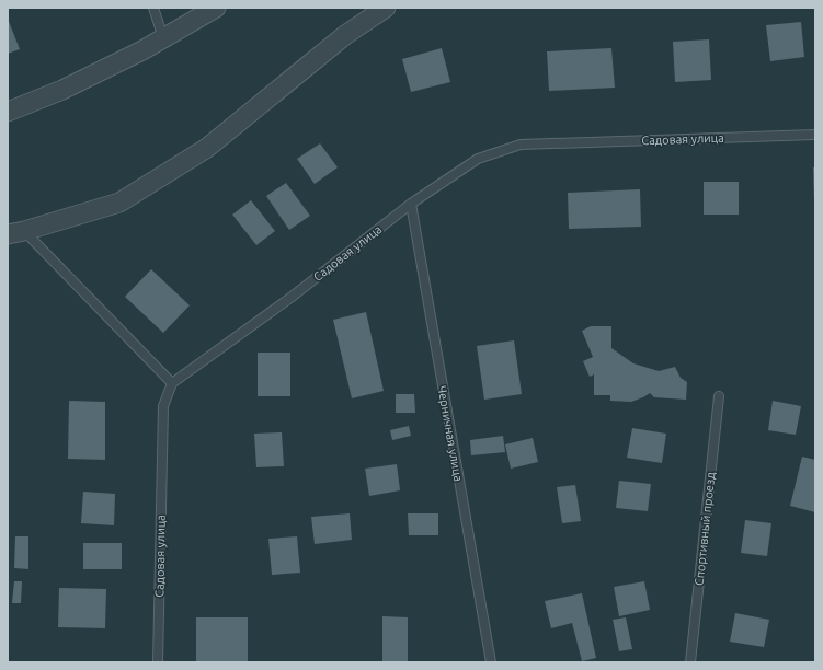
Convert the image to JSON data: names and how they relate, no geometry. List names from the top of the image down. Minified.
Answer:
{"streets":{"lane":["Садовая улица","Черничная улица","Спортивный проезд"]},"crossings":[["Садовая улица","Черничная улица"]]}
